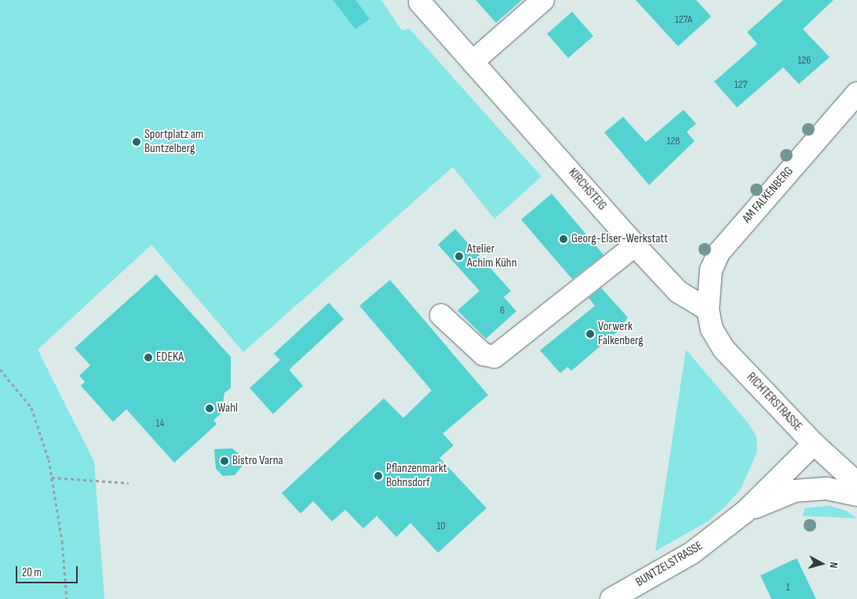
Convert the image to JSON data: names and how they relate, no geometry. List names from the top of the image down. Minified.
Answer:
{"streets":{"street":["KIRCHSTEIG","AM FALKENBERG","RICHTERSTRASSE","BUNTZELSTRASSE"]},"crossings":[["KIRCHSTEIG","AM FALKENBERG"],["KIRCHSTEIG","RICHTERSTRASSE"],["AM FALKENBERG","RICHTERSTRASSE"],["RICHTERSTRASSE","BUNTZELSTRASSE"]],"places":["Sportplatz am Buntzelberg","Georg-Elser-Werkstatt","Atelier Achim Kühn","Vorwerk Falkenberg","EDEKA","Wahl","Bistro Varna","Pflanzenmarkt Bohnsdorf"],"house_numbers":["127A","126","127","128","6","14","10","1"],"scale_bar":"20 m","north":"right"}
